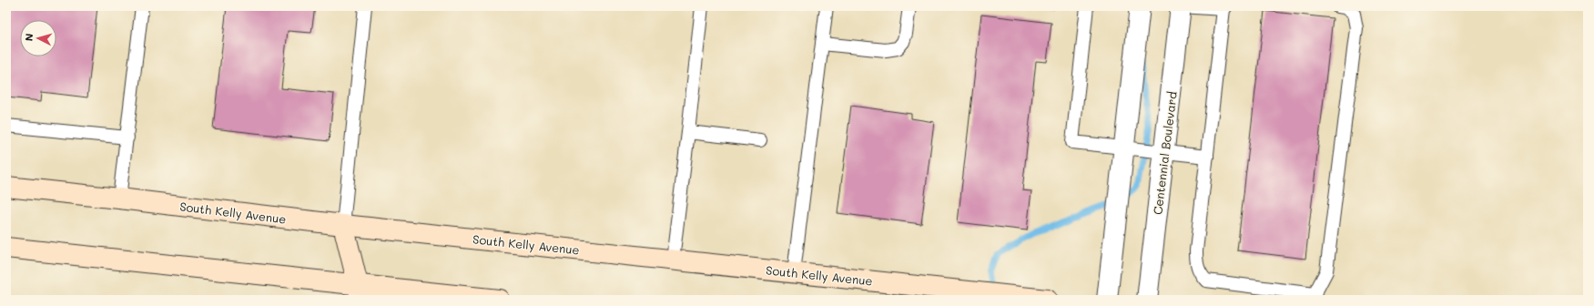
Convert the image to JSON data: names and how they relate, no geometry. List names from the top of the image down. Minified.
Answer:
{"streets":{"main road":["South Kelly Avenue"],"street":["Centennial Boulevard"]},"north":"left"}
